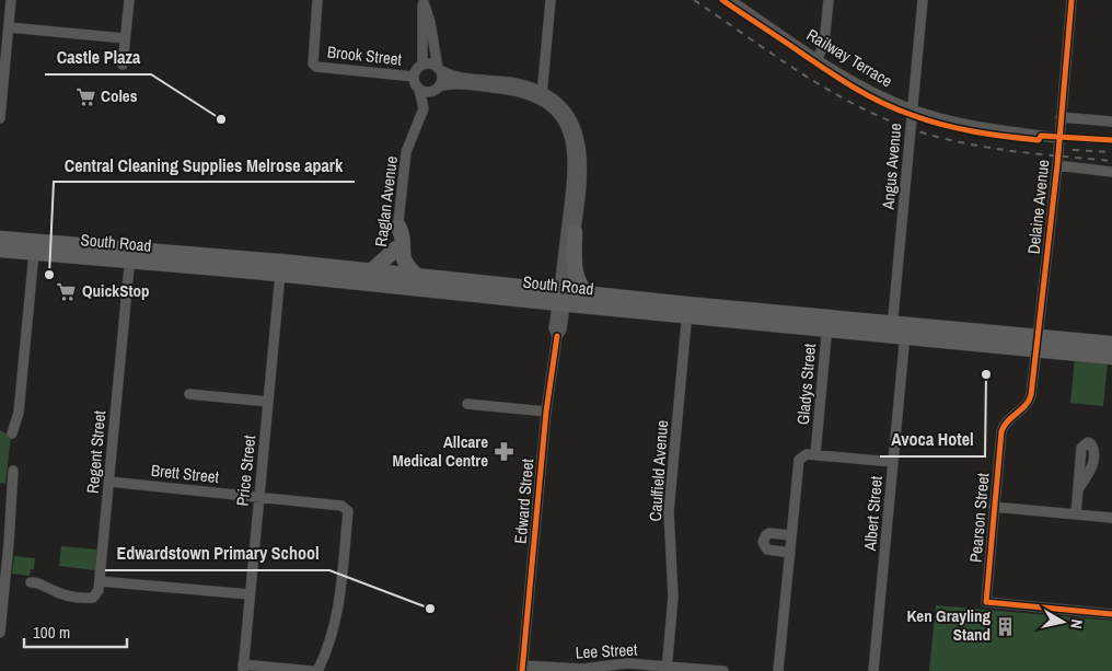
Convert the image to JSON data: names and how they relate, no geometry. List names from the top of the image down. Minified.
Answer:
{"streets":{"highway":["South Road"],"street":["Brook Street","Railway Terrace","Angus Avenue","Raglan Avenue","Delaine Avenue","Gladys Street","Regent Street","Price Street","Caulfield Avenue","Brett Street","Edward Street","Albert Street","Pearson Street","Lee Street"]},"crossings":[["Brook Street","Raglan Avenue"],["Railway Terrace","Angus Avenue"],["Railway Terrace","Delaine Avenue"],["Angus Avenue","South Road"],["Angus Avenue","Albert Street"],["Raglan Avenue","South Road"],["Delaine Avenue","South Road"],["Delaine Avenue","Pearson Street"],["South Road","Gladys Street"],["South Road","Regent Street"],["South Road","Price Street"],["South Road","Caulfield Avenue"],["South Road","Edward Street"],["South Road","Albert Street"],["South Road","Pearson Street"],["Regent Street","Brett Street"],["Price Street","Brett Street"],["Caulfield Avenue","Lee Street"],["Edward Street","Lee Street"]],"places":{"supermarket":["Coles","QuickStop"],"other":["Castle Plaza","Central Cleaning Supplies Melrose apark","Avoca Hotel","Edwardstown Primary School"],"pharmacy":["Allcare Medical Centre"],"building":["Ken Grayling Stand"]},"scale_bar":"100 m","north":"right"}
